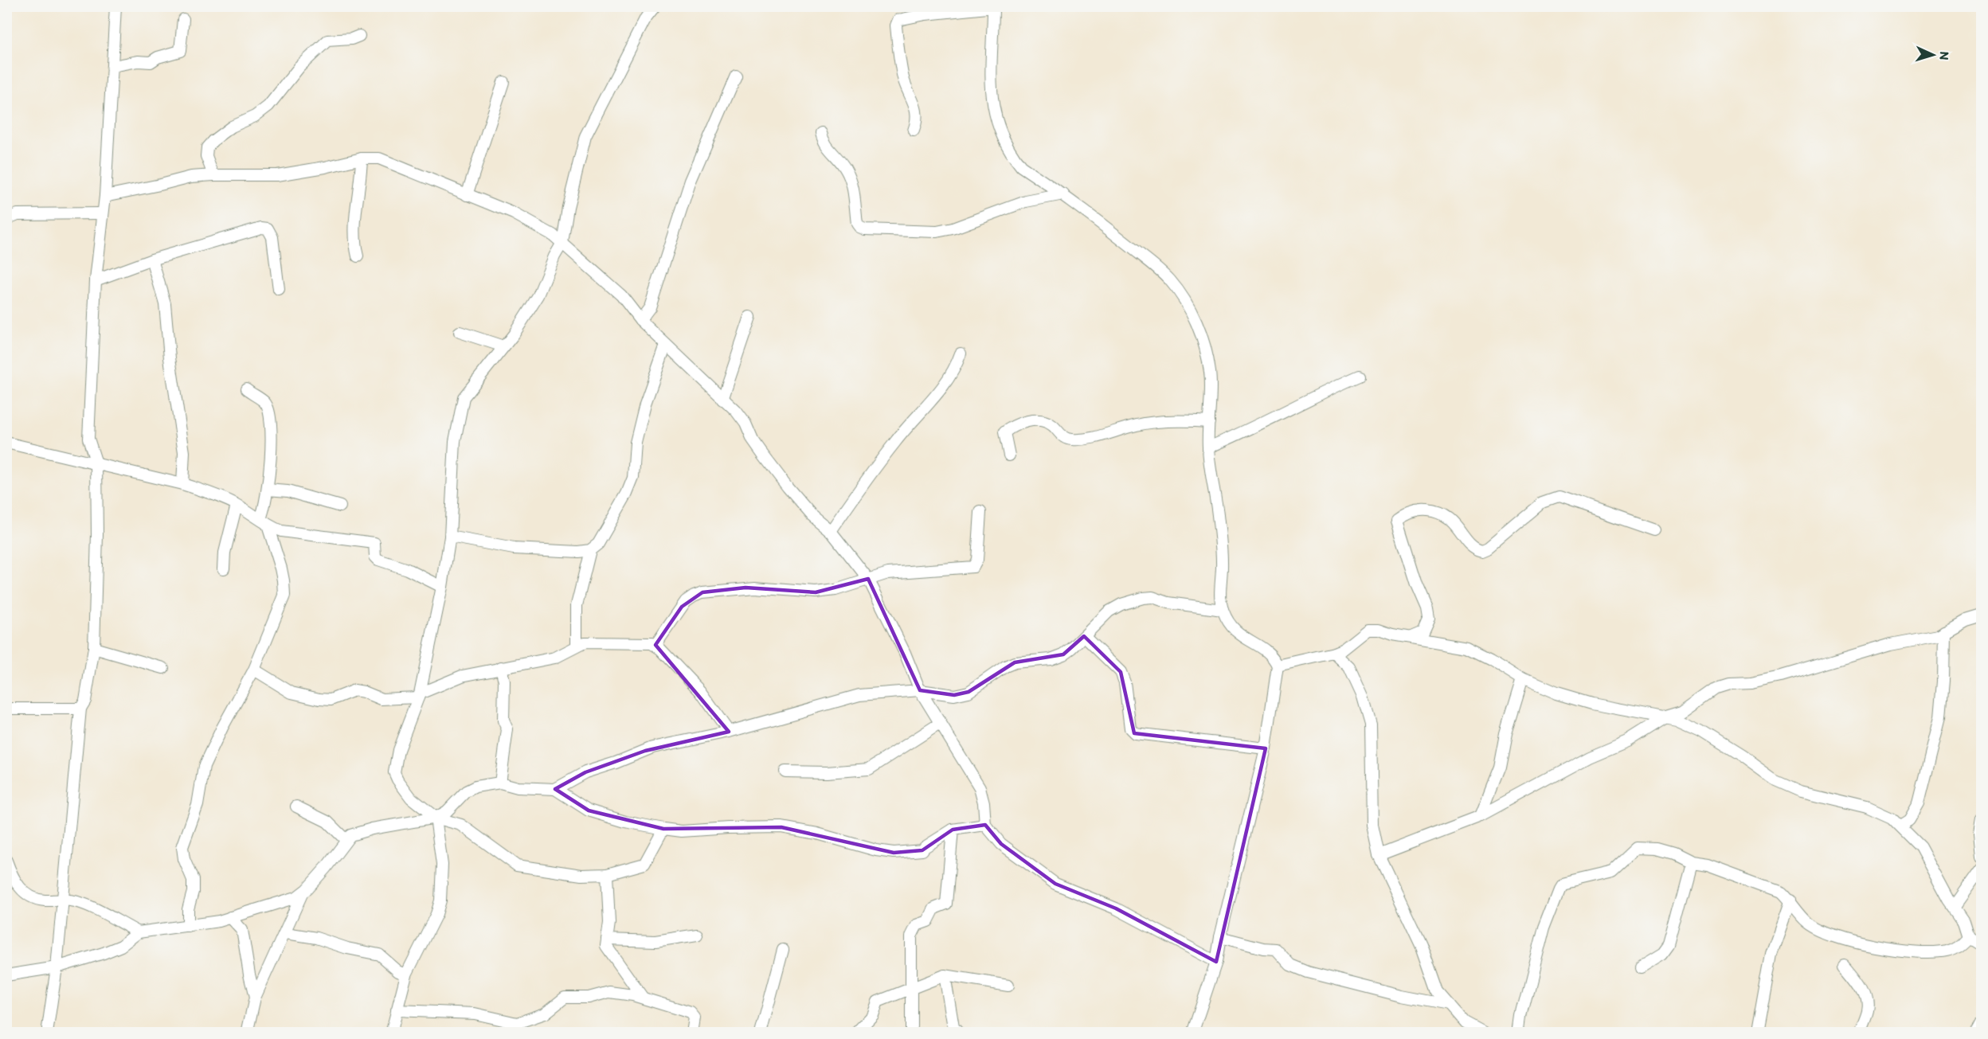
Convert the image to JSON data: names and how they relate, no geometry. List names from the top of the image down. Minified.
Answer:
{"north":"right"}
